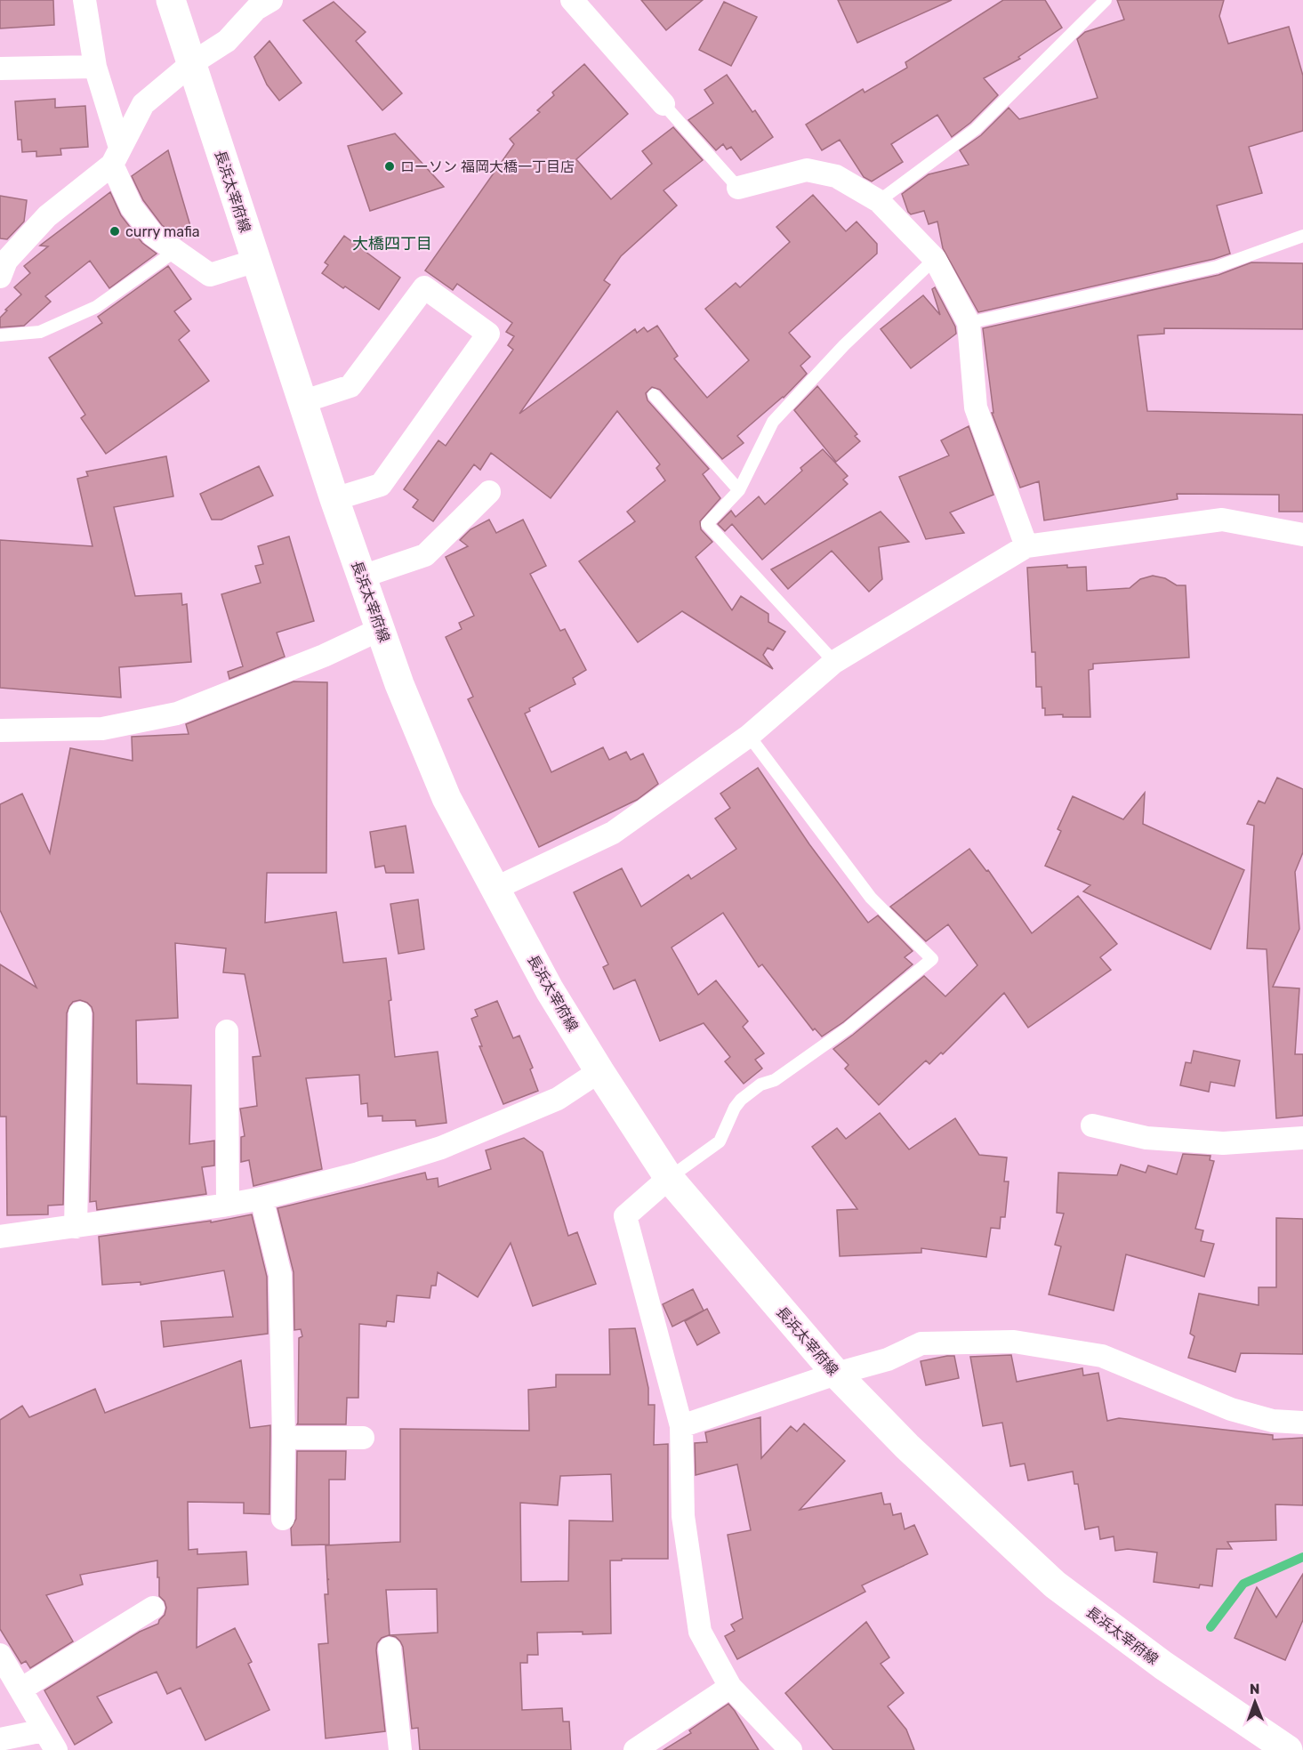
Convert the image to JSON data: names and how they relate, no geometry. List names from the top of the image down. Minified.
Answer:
{"streets":{"street":["長浜太宰府線"]},"districts":["大橋四丁目"],"places":["ローソン 福岡大橋一丁目店","curry mafia"],"north":"top"}
